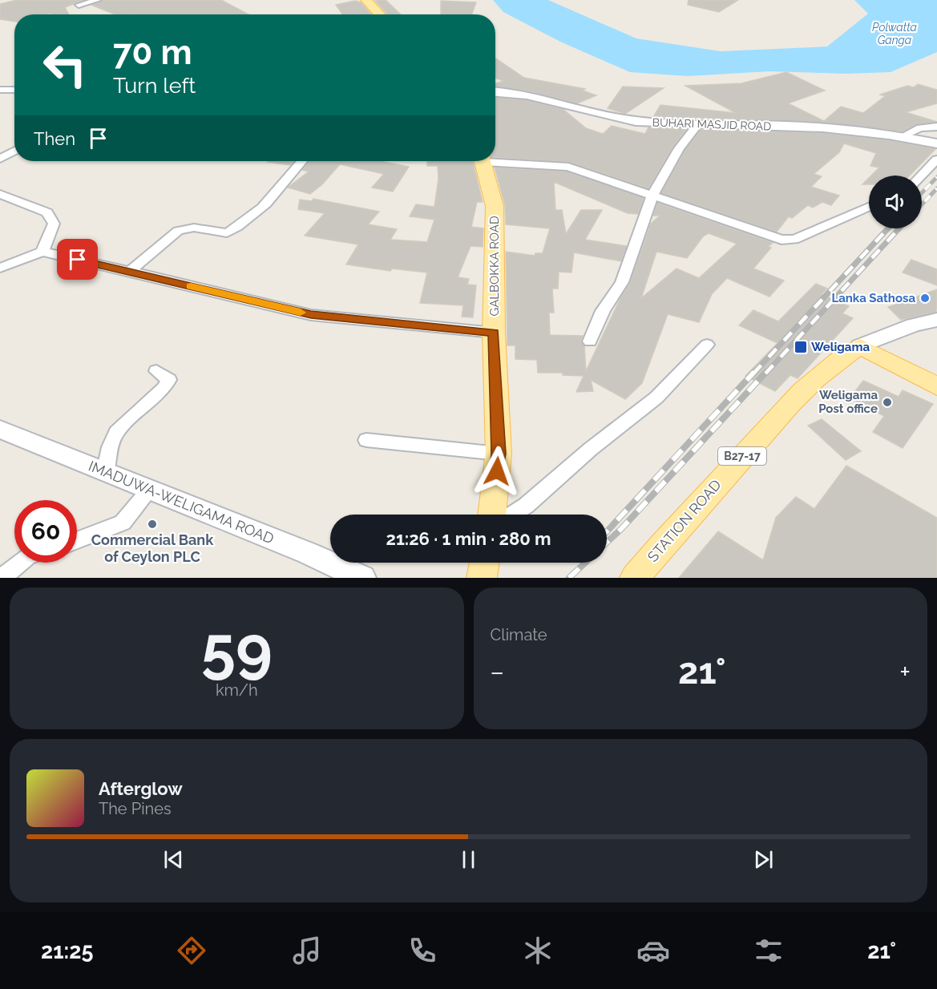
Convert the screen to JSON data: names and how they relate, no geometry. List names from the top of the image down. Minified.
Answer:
{"streets":{"main road":["BUHARI MASJID ROAD","GALBOKKA ROAD","B27-17","IMADUWA-WELIGAMA ROAD","STATION ROAD"]},"water":["Polwatta Ganga"],"places":{"other":["Lanka Sathosa","Weligama Post office","Commercial Bank of Ceylon PLC"],"transit":["Weligama"]},"page":{"turn":["70 m","Turn left"],"then":"Then","limit":"60","trip":"21:26 · 1 min · 280 m","tile":[["59","km/h"],"Climate"],"heat":["−","21°","+"],"song":["Afterglow","The Pines"],"tabs":["21:25","21°"]}}
